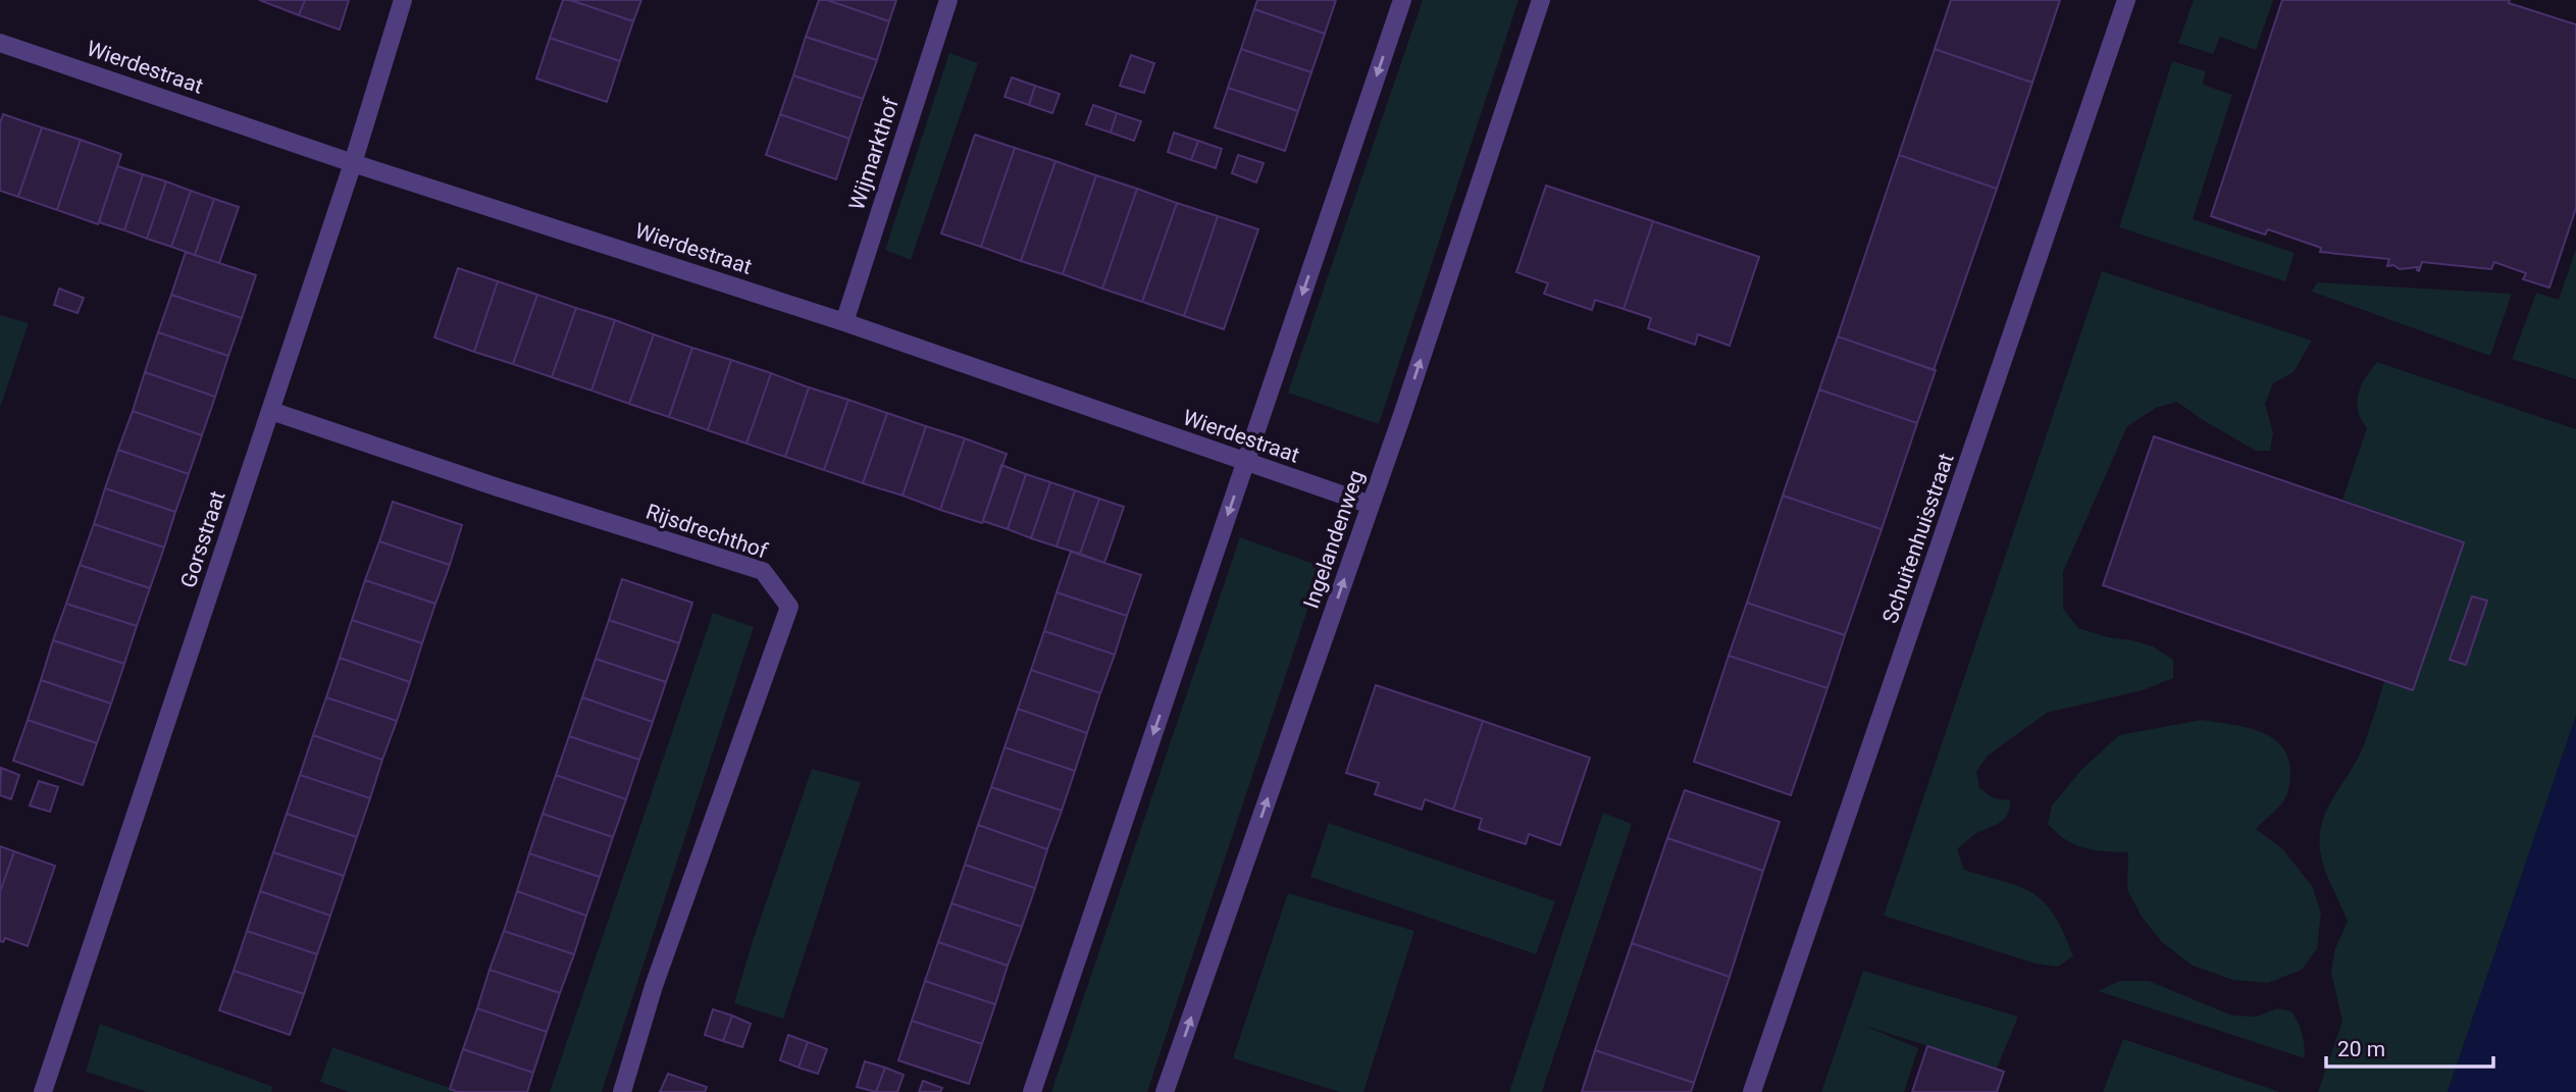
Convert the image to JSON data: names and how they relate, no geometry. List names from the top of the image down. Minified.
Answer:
{"streets":{"street":["Wierdestraat","Wijmarkthof","Rijsdrechthof","Schuitenhuisstraat","Gorsstraat","Ingelandenweg"]},"crossings":[["Wierdestraat","Wijmarkthof"],["Wierdestraat","Gorsstraat"],["Wierdestraat","Ingelandenweg"],["Rijsdrechthof","Gorsstraat"]],"scale_bar":"20 m"}
